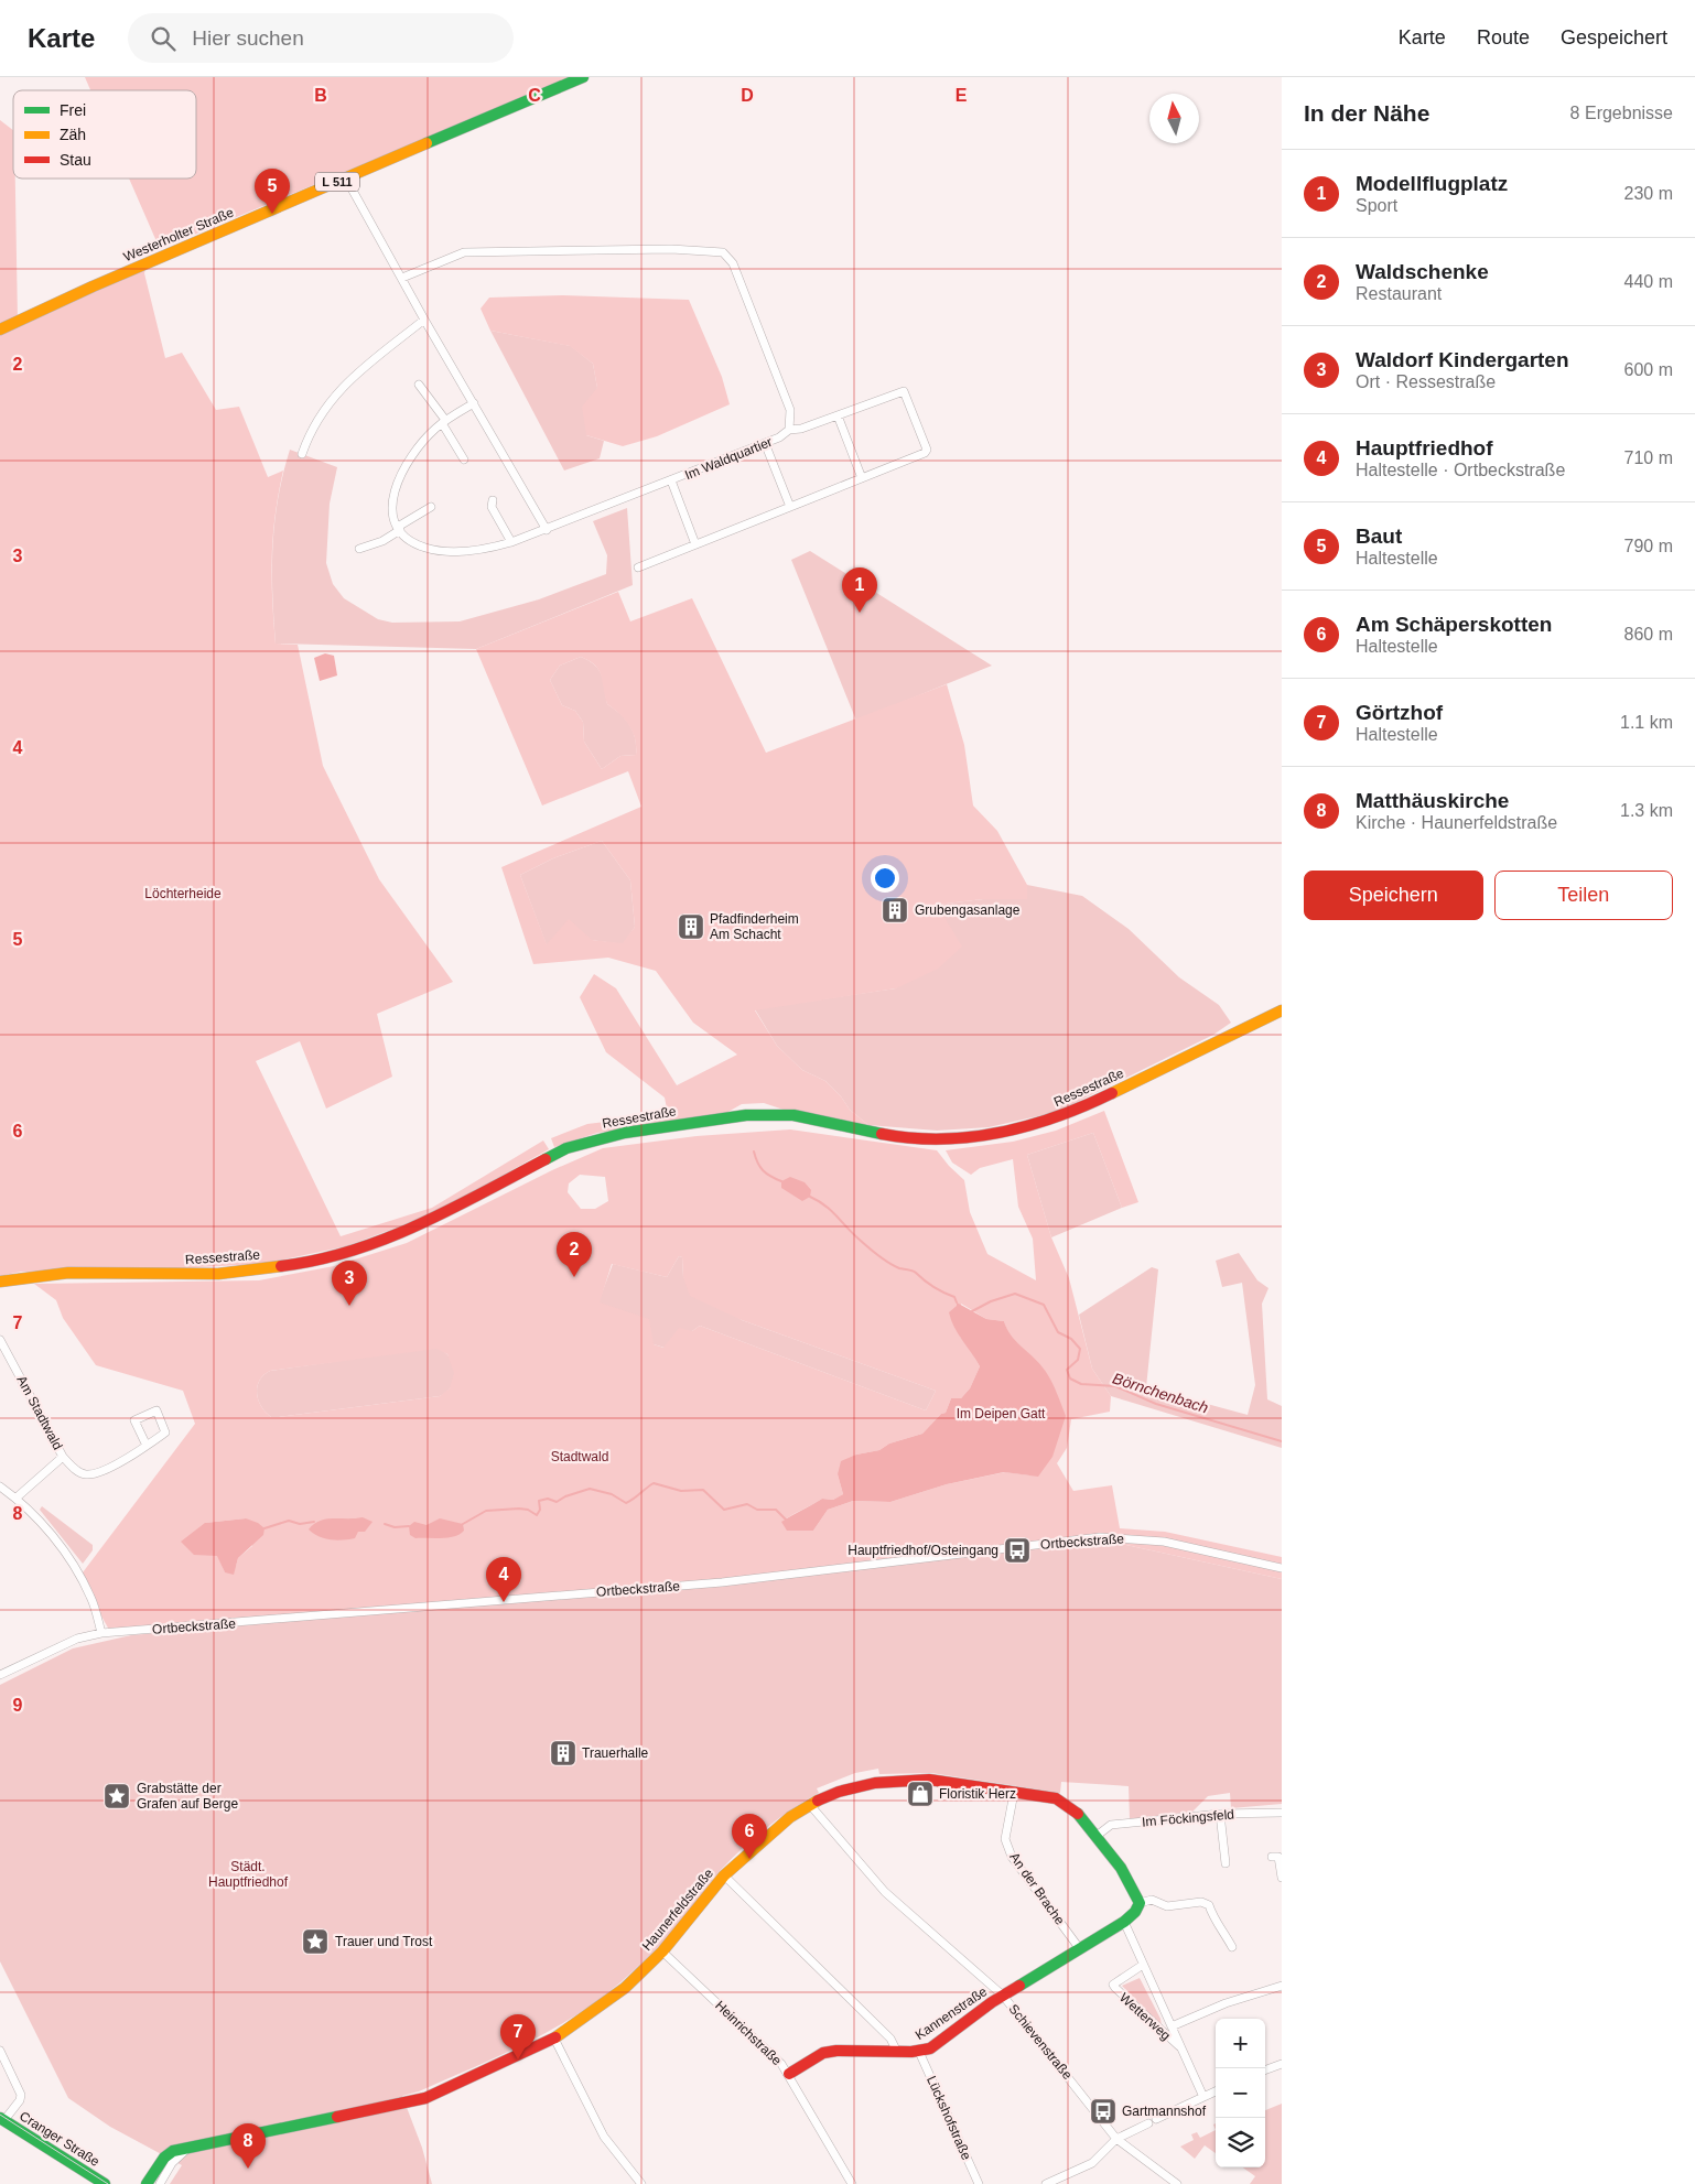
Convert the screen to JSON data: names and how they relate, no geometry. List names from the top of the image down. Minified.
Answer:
{"streets":{"main road":["L 511","Westerholter Straße","Ressestraße","Haunerfeldstraße","Kannenstraße","Cranger Straße"],"street":["Im Waldquartier","Am Stadtwald","Ortbeckstraße","Im Föckingsfeld","An der Brache","Wetterweg","Heinrichstraße","Schievenstraße","Lückshofstraße"]},"crossings":[["Im Föckingsfeld","Haunerfeldstraße"],["An der Brache","Haunerfeldstraße"],["Haunerfeldstraße","Heinrichstraße"],["Haunerfeldstraße","Schievenstraße"],["Kannenstraße","Heinrichstraße"],["Kannenstraße","Schievenstraße"],["Kannenstraße","Lückshofstraße"]],"water":["Börnchenbach"],"parks":["Löchterheide","Im Deipen Gatt","Stadtwald","Städt. Hauptfriedhof"],"places":{"building":["Grubengasanlage","Pfadfinderheim Am Schacht","Trauerhalle"],"bus stop":["Hauptfriedhof/Osteingang","Gartmannshof"],"shop":["Floristik Herz"],"place":["Grabstätte der Grafen auf Berge","Trauer und Trost"]},"legend":["Frei","Zäh","Stau"],"north":"top","page":{"header":"Karte","search":"Hier suchen","nav":["Karte","Route","Gespeichert"],"heading":["In der Nähe","8 Ergebnisse"],"list":[{"mark":"1","name":"Modellflugplatz","note":"Sport","value":"230 m"},{"mark":"2","name":"Waldschenke","note":"Restaurant","value":"440 m"},{"mark":"3","name":"Waldorf Kindergarten","note":"Ort · Ressestraße","value":"600 m"},{"mark":"4","name":"Hauptfriedhof","note":"Haltestelle · Ortbeckstraße","value":"710 m"},{"mark":"5","name":"Baut","note":"Haltestelle","value":"790 m"},{"mark":"6","name":"Am Schäperskotten","note":"Haltestelle","value":"860 m"},{"mark":"7","name":"Görtzhof","note":"Haltestelle","value":"1.1 km"},{"mark":"8","name":"Matthäuskirche","note":"Kirche · Haunerfeldstraße","value":"1.3 km"}],"pins":["5","1","2","3","4","6","7","8"],"buttons":["Speichern","Teilen"],"map_buttons":["+","−"]},"grid":{"columns":["B","C","D","E"],"rows":["2","3","4","5","6","7","8","9"]}}
